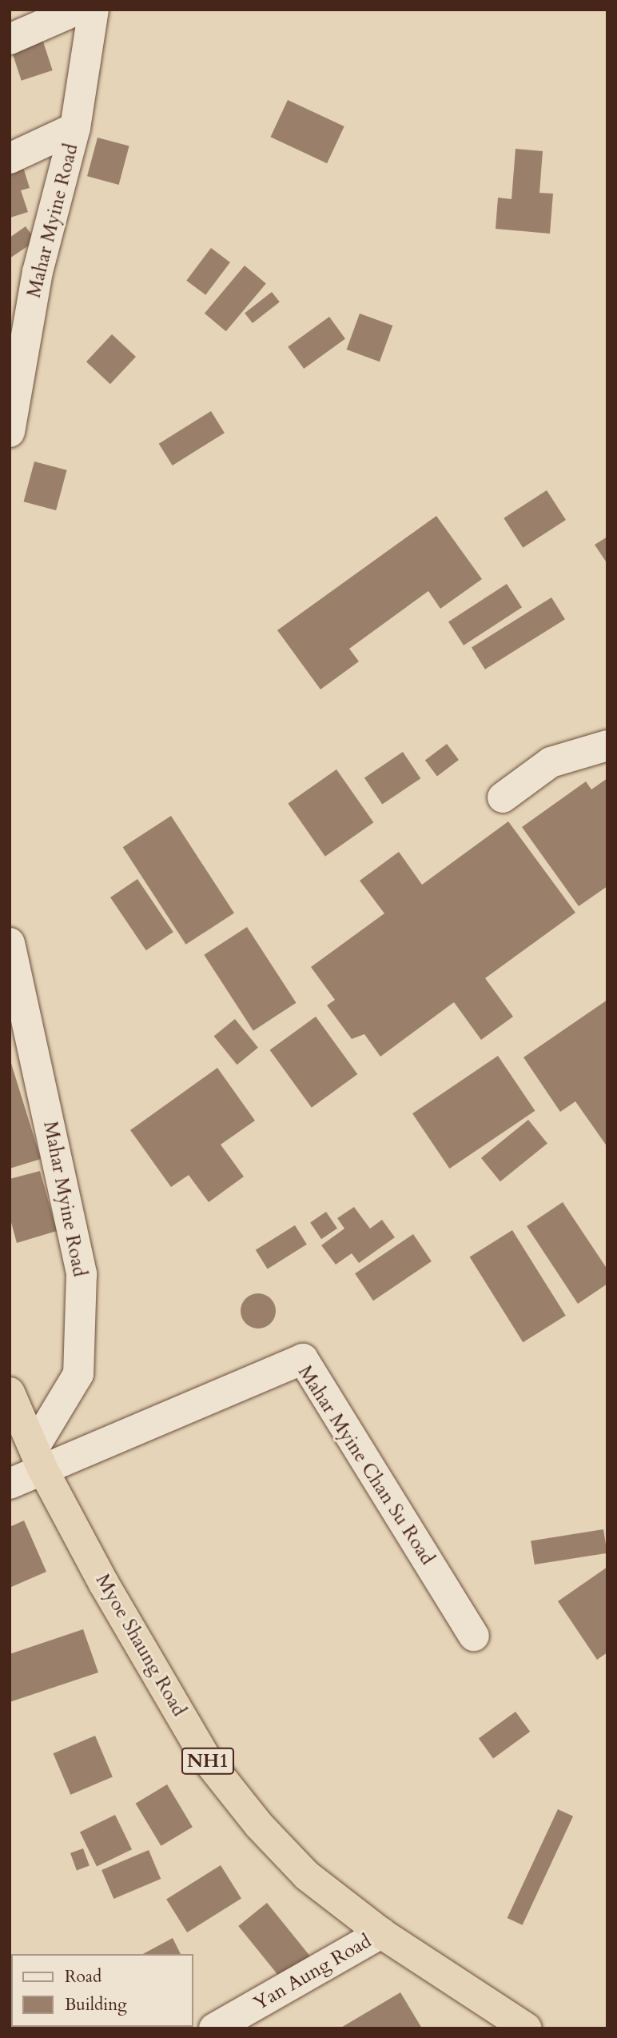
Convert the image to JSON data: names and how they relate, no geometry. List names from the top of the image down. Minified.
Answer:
{"streets":{"highway":["Myoe Shaung Road","NH1"],"street":["Mahar Myine Road","Mahar Myine Chan Su Road","Yan Aung Road"]},"crossings":[["Mahar Myine Road","Mahar Myine Chan Su Road"],["Mahar Myine Road","Myoe Shaung Road"],["Mahar Myine Chan Su Road","Myoe Shaung Road"],["Myoe Shaung Road","Yan Aung Road"]],"legend":["Road","Building"]}
